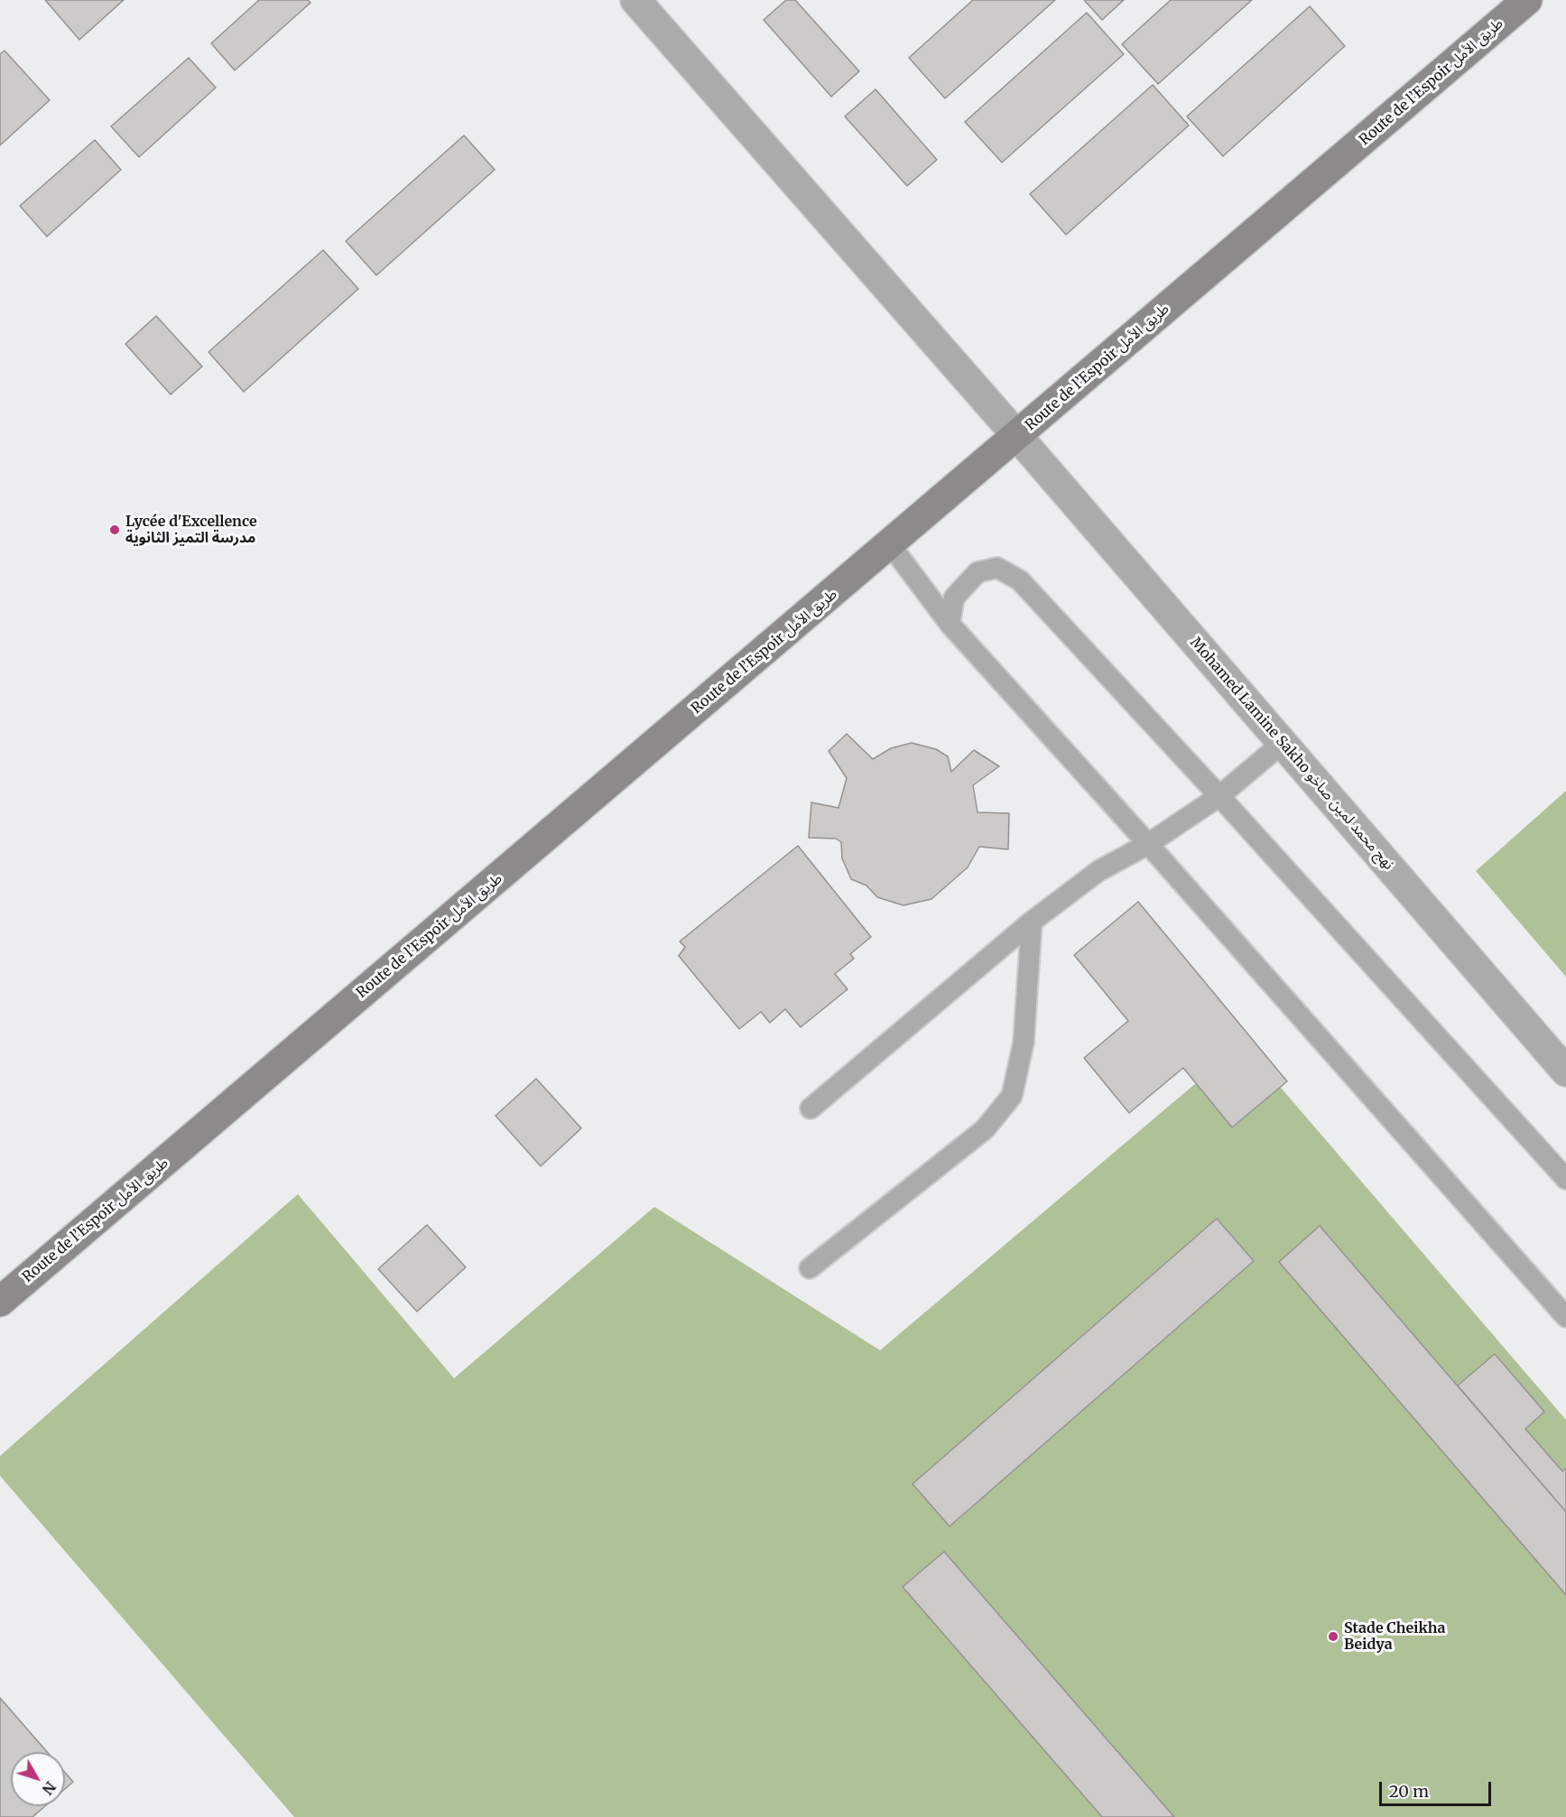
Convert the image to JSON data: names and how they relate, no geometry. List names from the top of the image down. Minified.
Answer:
{"streets":{"street":["Route de l’Espoir طريق الأمل","Mohamed Lamine Sakho نهج محمد لمين صاخو"]},"crossings":[["Route de l’Espoir طريق الأمل","Mohamed Lamine Sakho نهج محمد لمين صاخو"]],"places":["Lycée d'Excellence مدرسة التميز الثانوية","Stade Cheikha Beidya"],"scale_bar":"20 m","north":"bottom right"}
